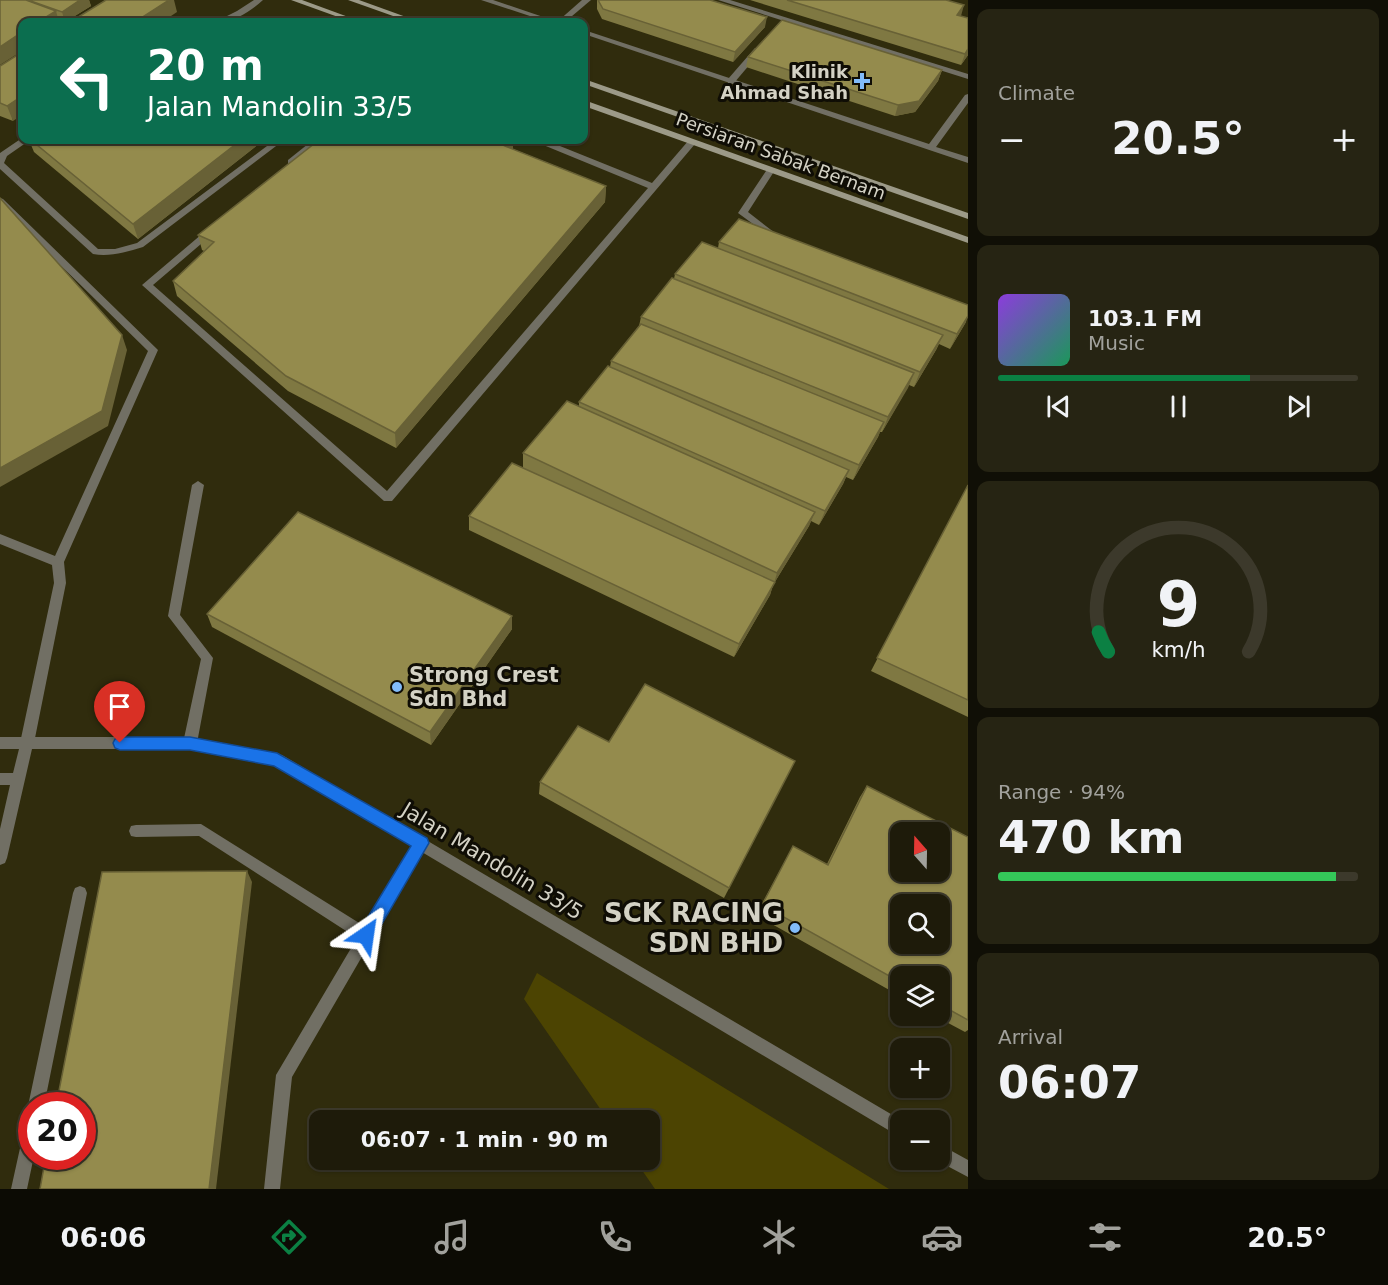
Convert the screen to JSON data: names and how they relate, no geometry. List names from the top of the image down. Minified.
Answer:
{"streets":{"street":["Persiaran Sabak Bernam","Jalan Mandolin 33/5"]},"places":{"health":["Klinik Ahmad Shah"],"other":["Strong Crest Sdn Bhd","SCK RACING SDN BHD"]},"north":"top","page":{"tile":["Climate",["Range · 94%","470 km"],["Arrival","06:07"]],"turn":["20 m","Jalan Mandolin 33/5"],"heat":["−","20.5°","+"],"song":["103.1 FM","Music"],"map_buttons":["+","−"],"limit":"20","trip":"06:07 · 1 min · 90 m","tabs":["06:06","20.5°"],"gauge":["9","km/h"]}}
